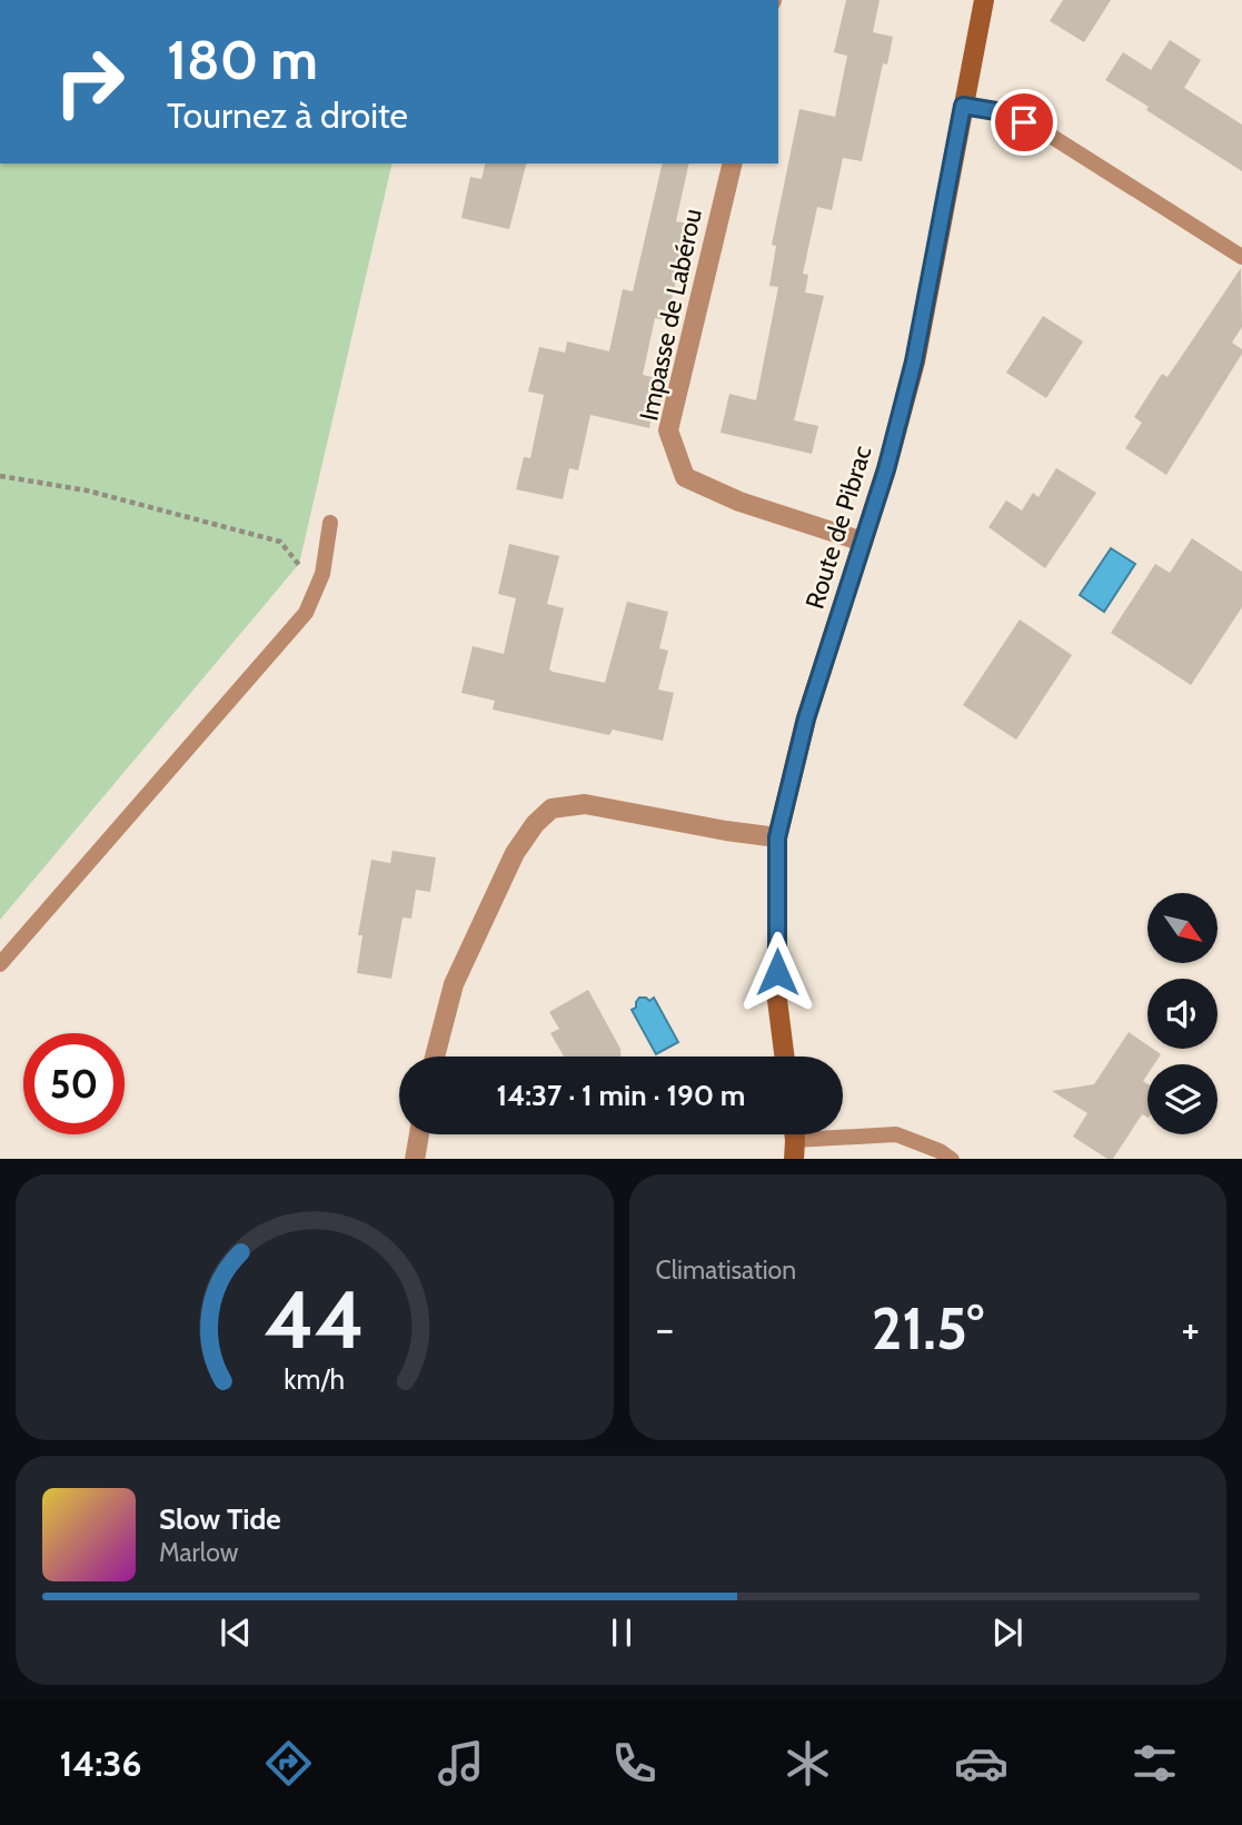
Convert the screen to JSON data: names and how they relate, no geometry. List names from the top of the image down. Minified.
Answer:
{"streets":{"main road":["Route de Pibrac"],"street":["Impasse de Labérou"]},"crossings":[["Impasse de Labérou","Route de Pibrac"]],"north":"bottom right","page":{"turn":["180 m","Tournez à droite"],"limit":"50","trip":"14:37 · 1 min · 190 m","tile":"Climatisation","heat":["−","21.5°","+"],"song":["Slow Tide","Marlow"],"tabs":"14:36","gauge":["44","km/h"]}}
